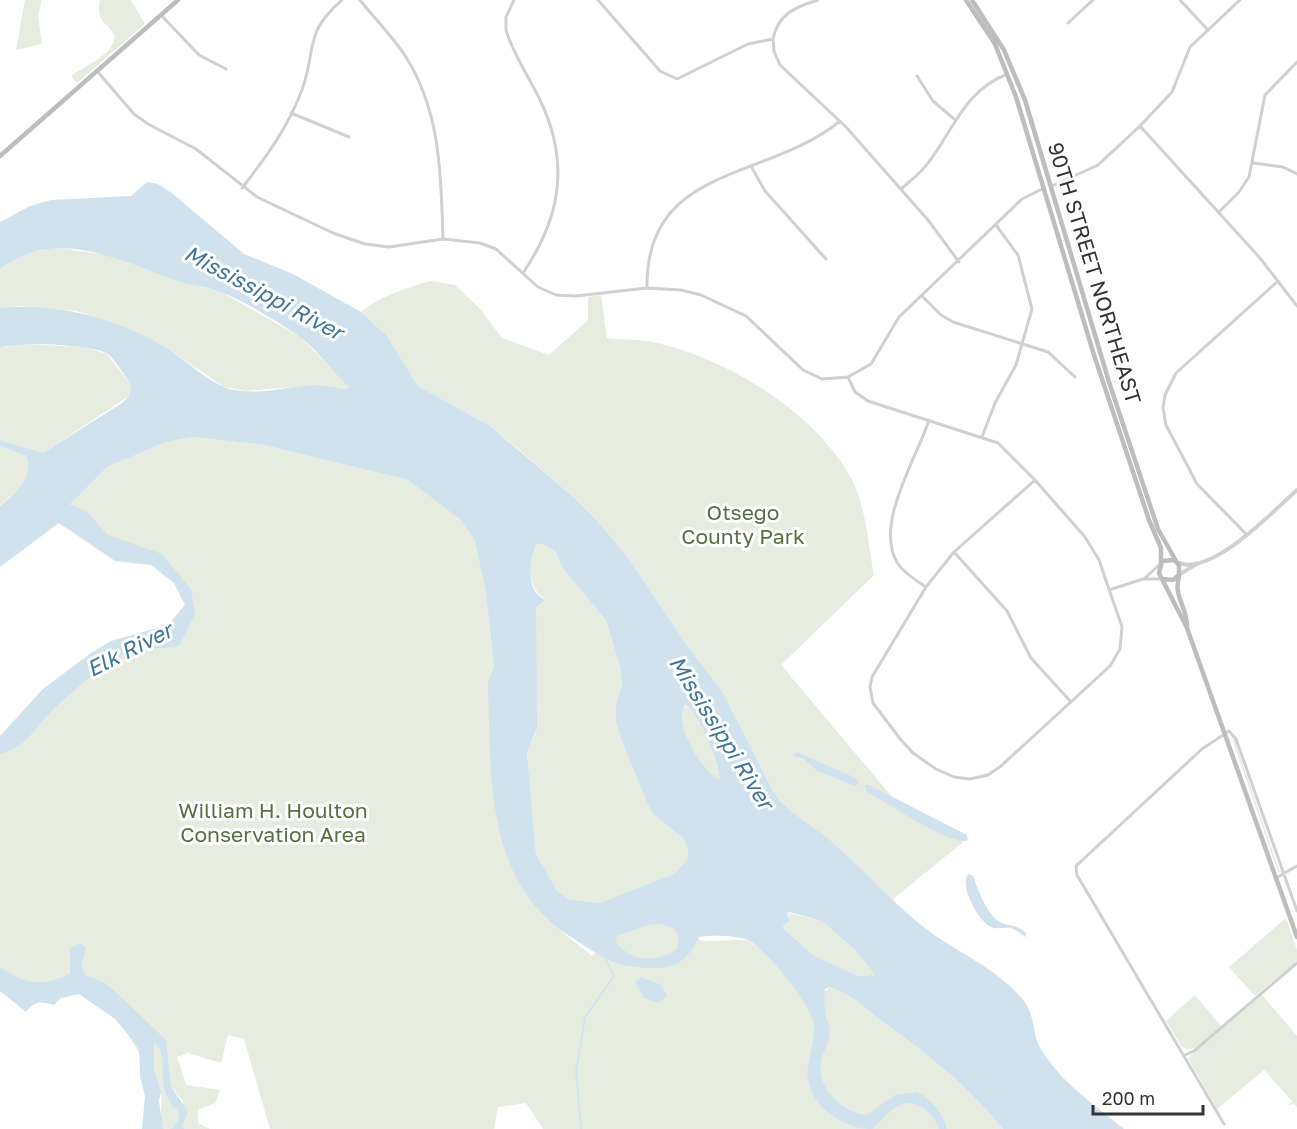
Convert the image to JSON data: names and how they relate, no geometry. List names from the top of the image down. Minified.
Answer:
{"streets":{"main road":["90TH STREET NORTHEAST"]},"water":["Mississippi River","Elk River"],"parks":["Otsego County Park","William H. Houlton Conservation Area"],"scale_bar":"200 m"}
